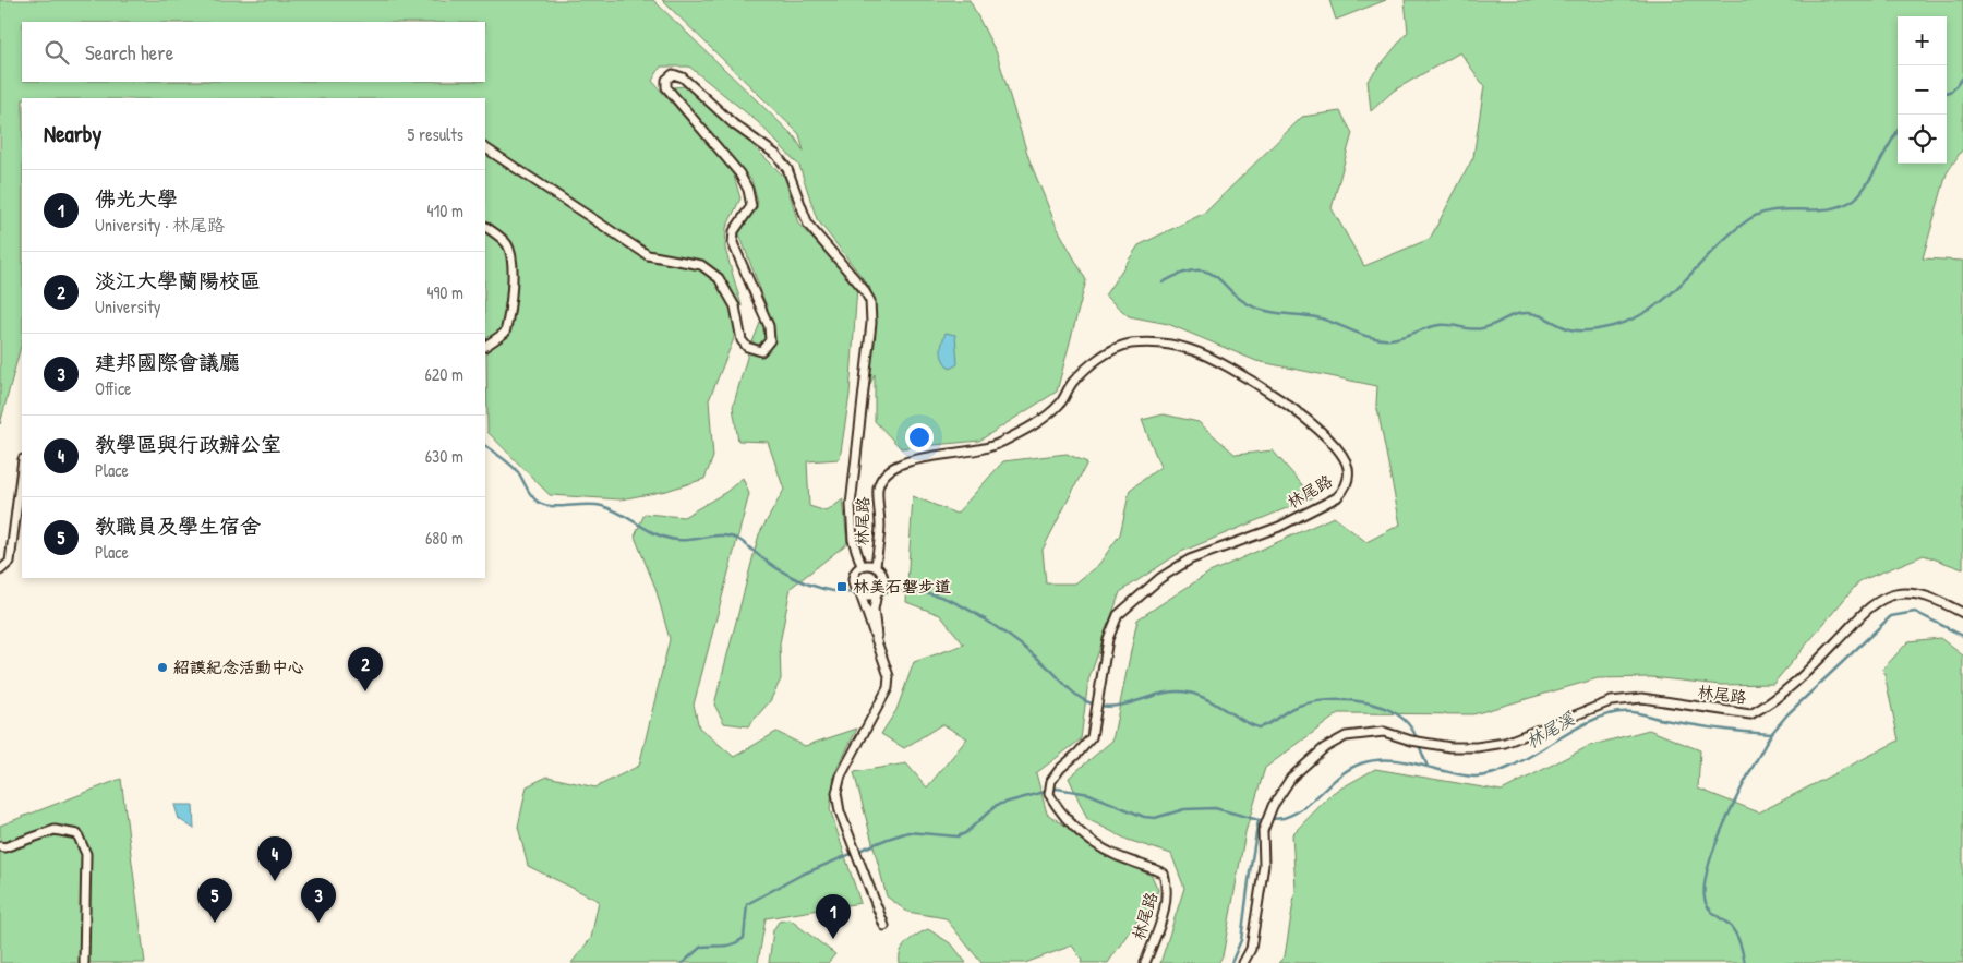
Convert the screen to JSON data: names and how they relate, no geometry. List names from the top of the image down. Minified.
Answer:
{"streets":{"street":["林尾路"]},"water":["林尾溪"],"places":{"transit":["林美石磐步道"],"other":["紹謨紀念活動中心"]},"page":{"map_buttons":["+","−"],"search":"Search here","heading":["Nearby","5 results"],"list":[{"mark":"1","name":"佛光大學","note":"University · 林尾路","value":"410 m"},{"mark":"2","name":"淡江大學蘭陽校區","note":"University","value":"490 m"},{"mark":"3","name":"建邦國際會議廳","note":"Office","value":"620 m"},{"mark":"4","name":"教學區與行政辦公室","note":"Place","value":"630 m"},{"mark":"5","name":"教職員及學生宿舍","note":"Place","value":"680 m"}],"pins":["2","4","3","5","1"]}}
